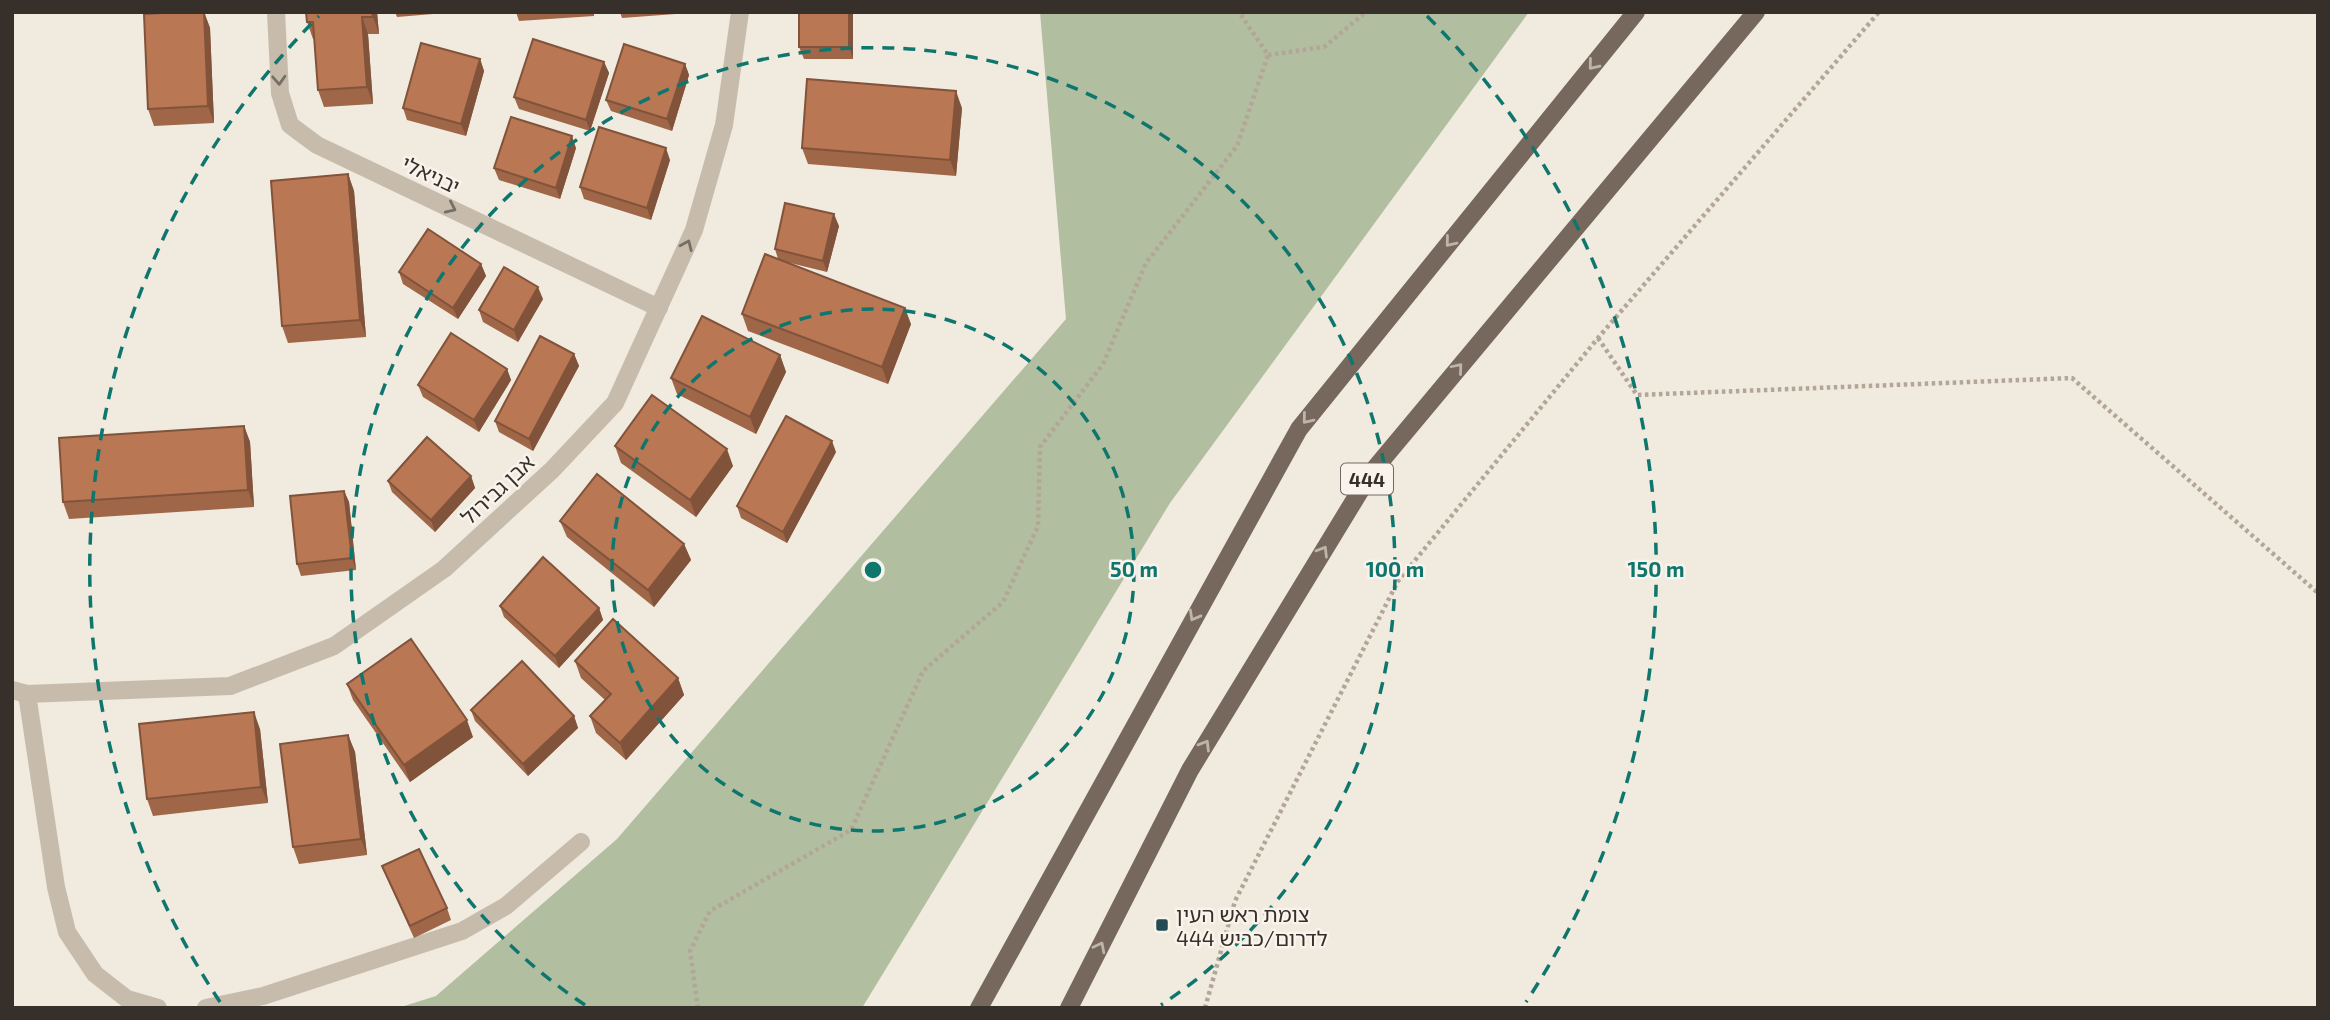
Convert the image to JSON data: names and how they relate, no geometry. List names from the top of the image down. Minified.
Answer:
{"streets":{"main road":["444"],"street":["יבניאלי","אבן גבירול"]},"crossings":[["יבניאלי","אבן גבירול"]],"one_way":["יבניאלי"],"places":{"transit":["צומת ראש העין לדרום/כביש 444"]},"rings":["50 m","100 m","150 m"]}
